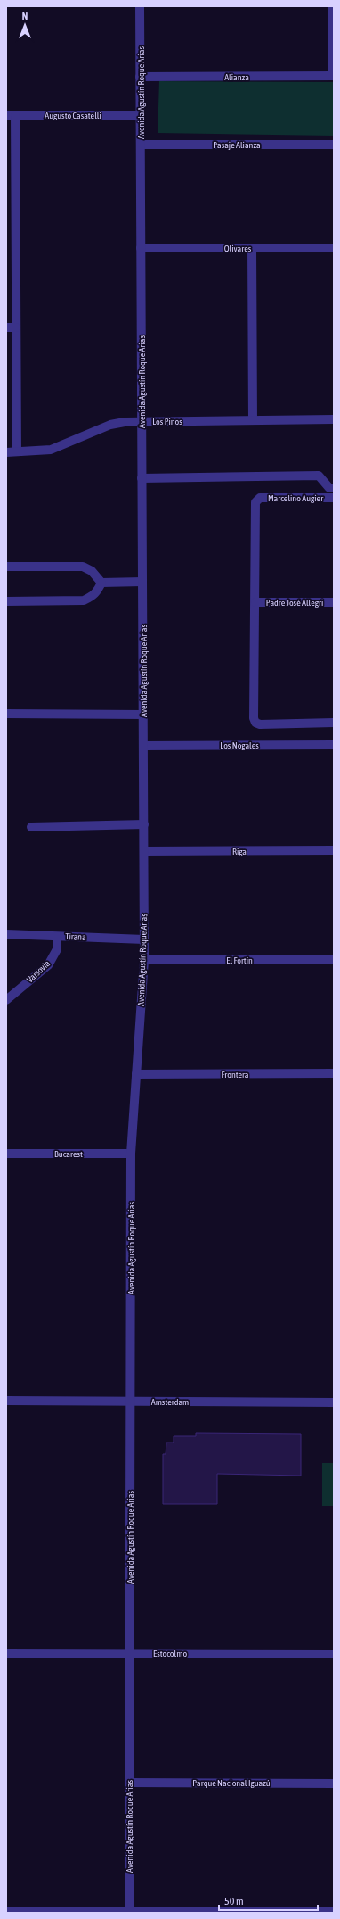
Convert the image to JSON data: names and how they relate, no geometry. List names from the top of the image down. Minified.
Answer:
{"streets":{"street":["Alianza","Avenida Agustín Roque Arias","Augusto Casatelli","Pasaje Alianza","Olivares","Los Pinos","Marcelino Augier","Padre José Allegri","Los Nogales","Riga","Tirana","El Fortín","Varsovia","Frontera","Bucarest","Amsterdam","Estocolmo","Parque Nacional Iguazú"]},"crossings":[["Alianza","Avenida Agustín Roque Arias"],["Avenida Agustín Roque Arias","Augusto Casatelli"],["Avenida Agustín Roque Arias","Pasaje Alianza"],["Avenida Agustín Roque Arias","Olivares"],["Avenida Agustín Roque Arias","Los Pinos"],["Avenida Agustín Roque Arias","Los Nogales"],["Avenida Agustín Roque Arias","Riga"],["Avenida Agustín Roque Arias","Tirana"],["Avenida Agustín Roque Arias","El Fortín"],["Avenida Agustín Roque Arias","Frontera"],["Avenida Agustín Roque Arias","Bucarest"],["Avenida Agustín Roque Arias","Amsterdam"],["Avenida Agustín Roque Arias","Estocolmo"],["Avenida Agustín Roque Arias","Parque Nacional Iguazú"],["Marcelino Augier","Padre José Allegri"],["Tirana","Varsovia"]],"scale_bar":"50 m","north":"top"}
